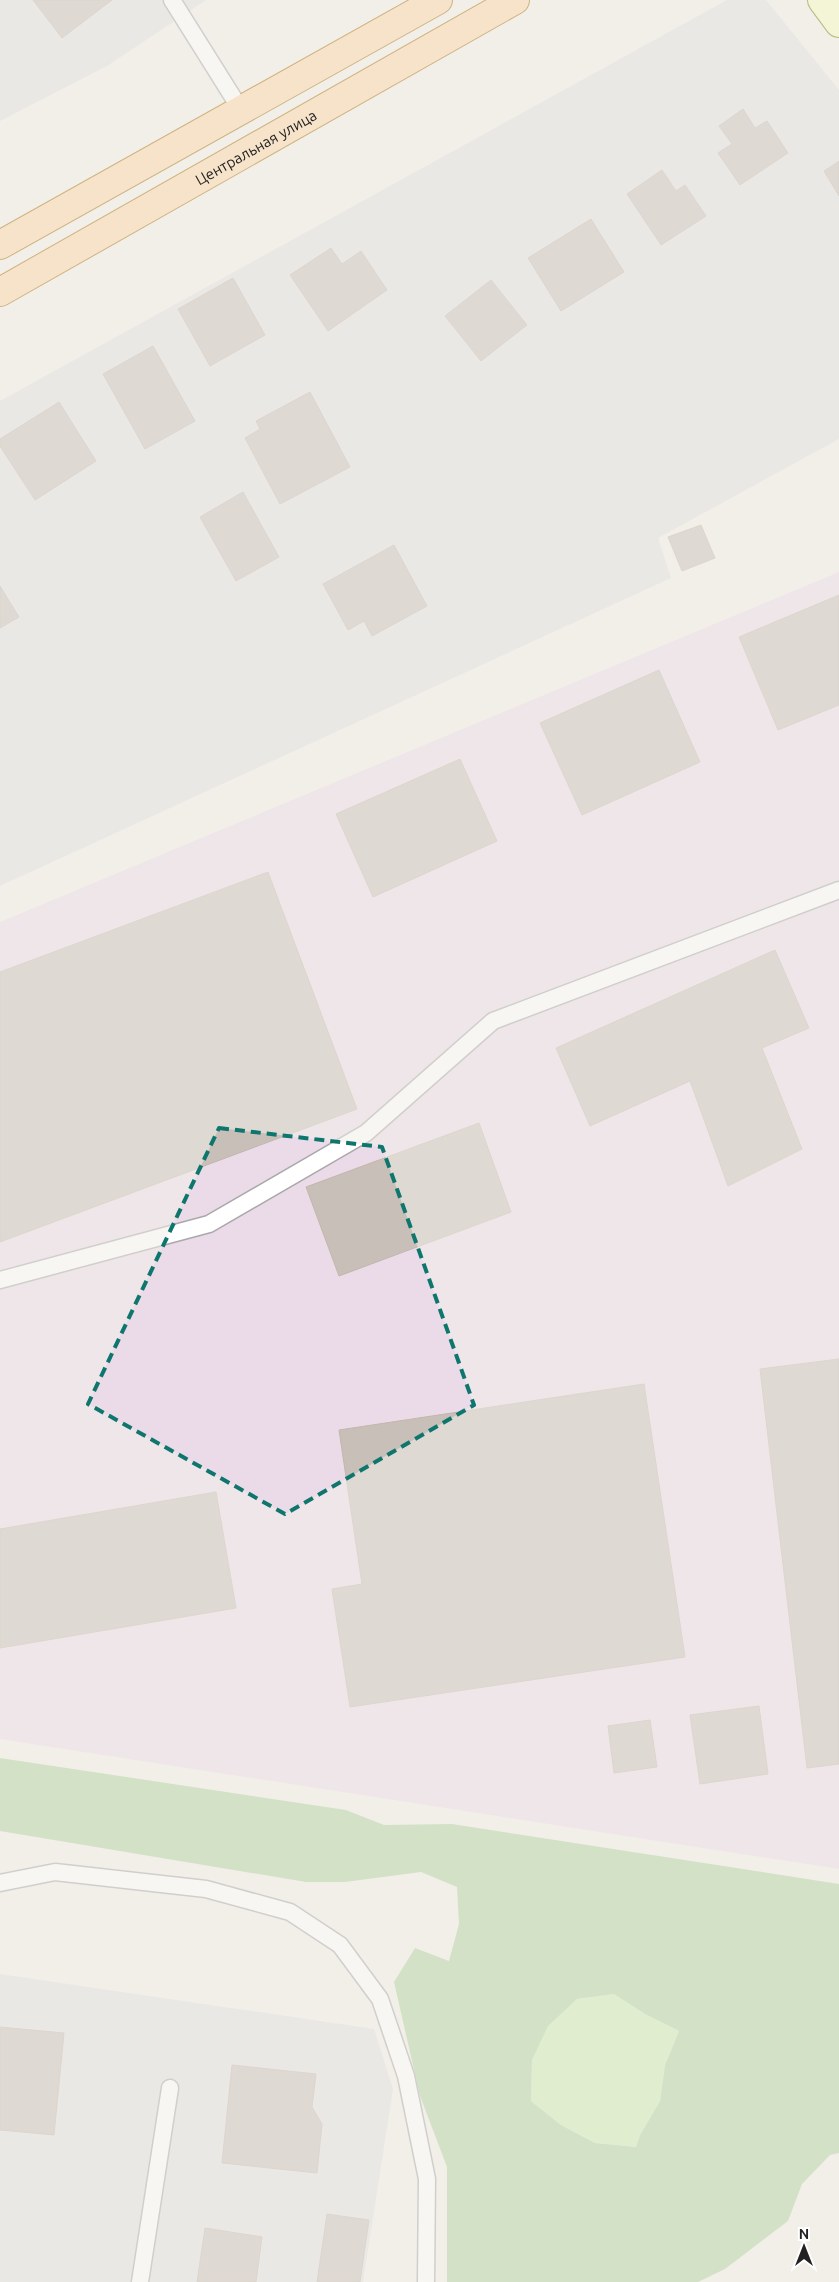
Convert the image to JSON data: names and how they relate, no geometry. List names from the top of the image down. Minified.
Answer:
{"streets":{"main road":["Центральная улица"]},"north":"top"}
